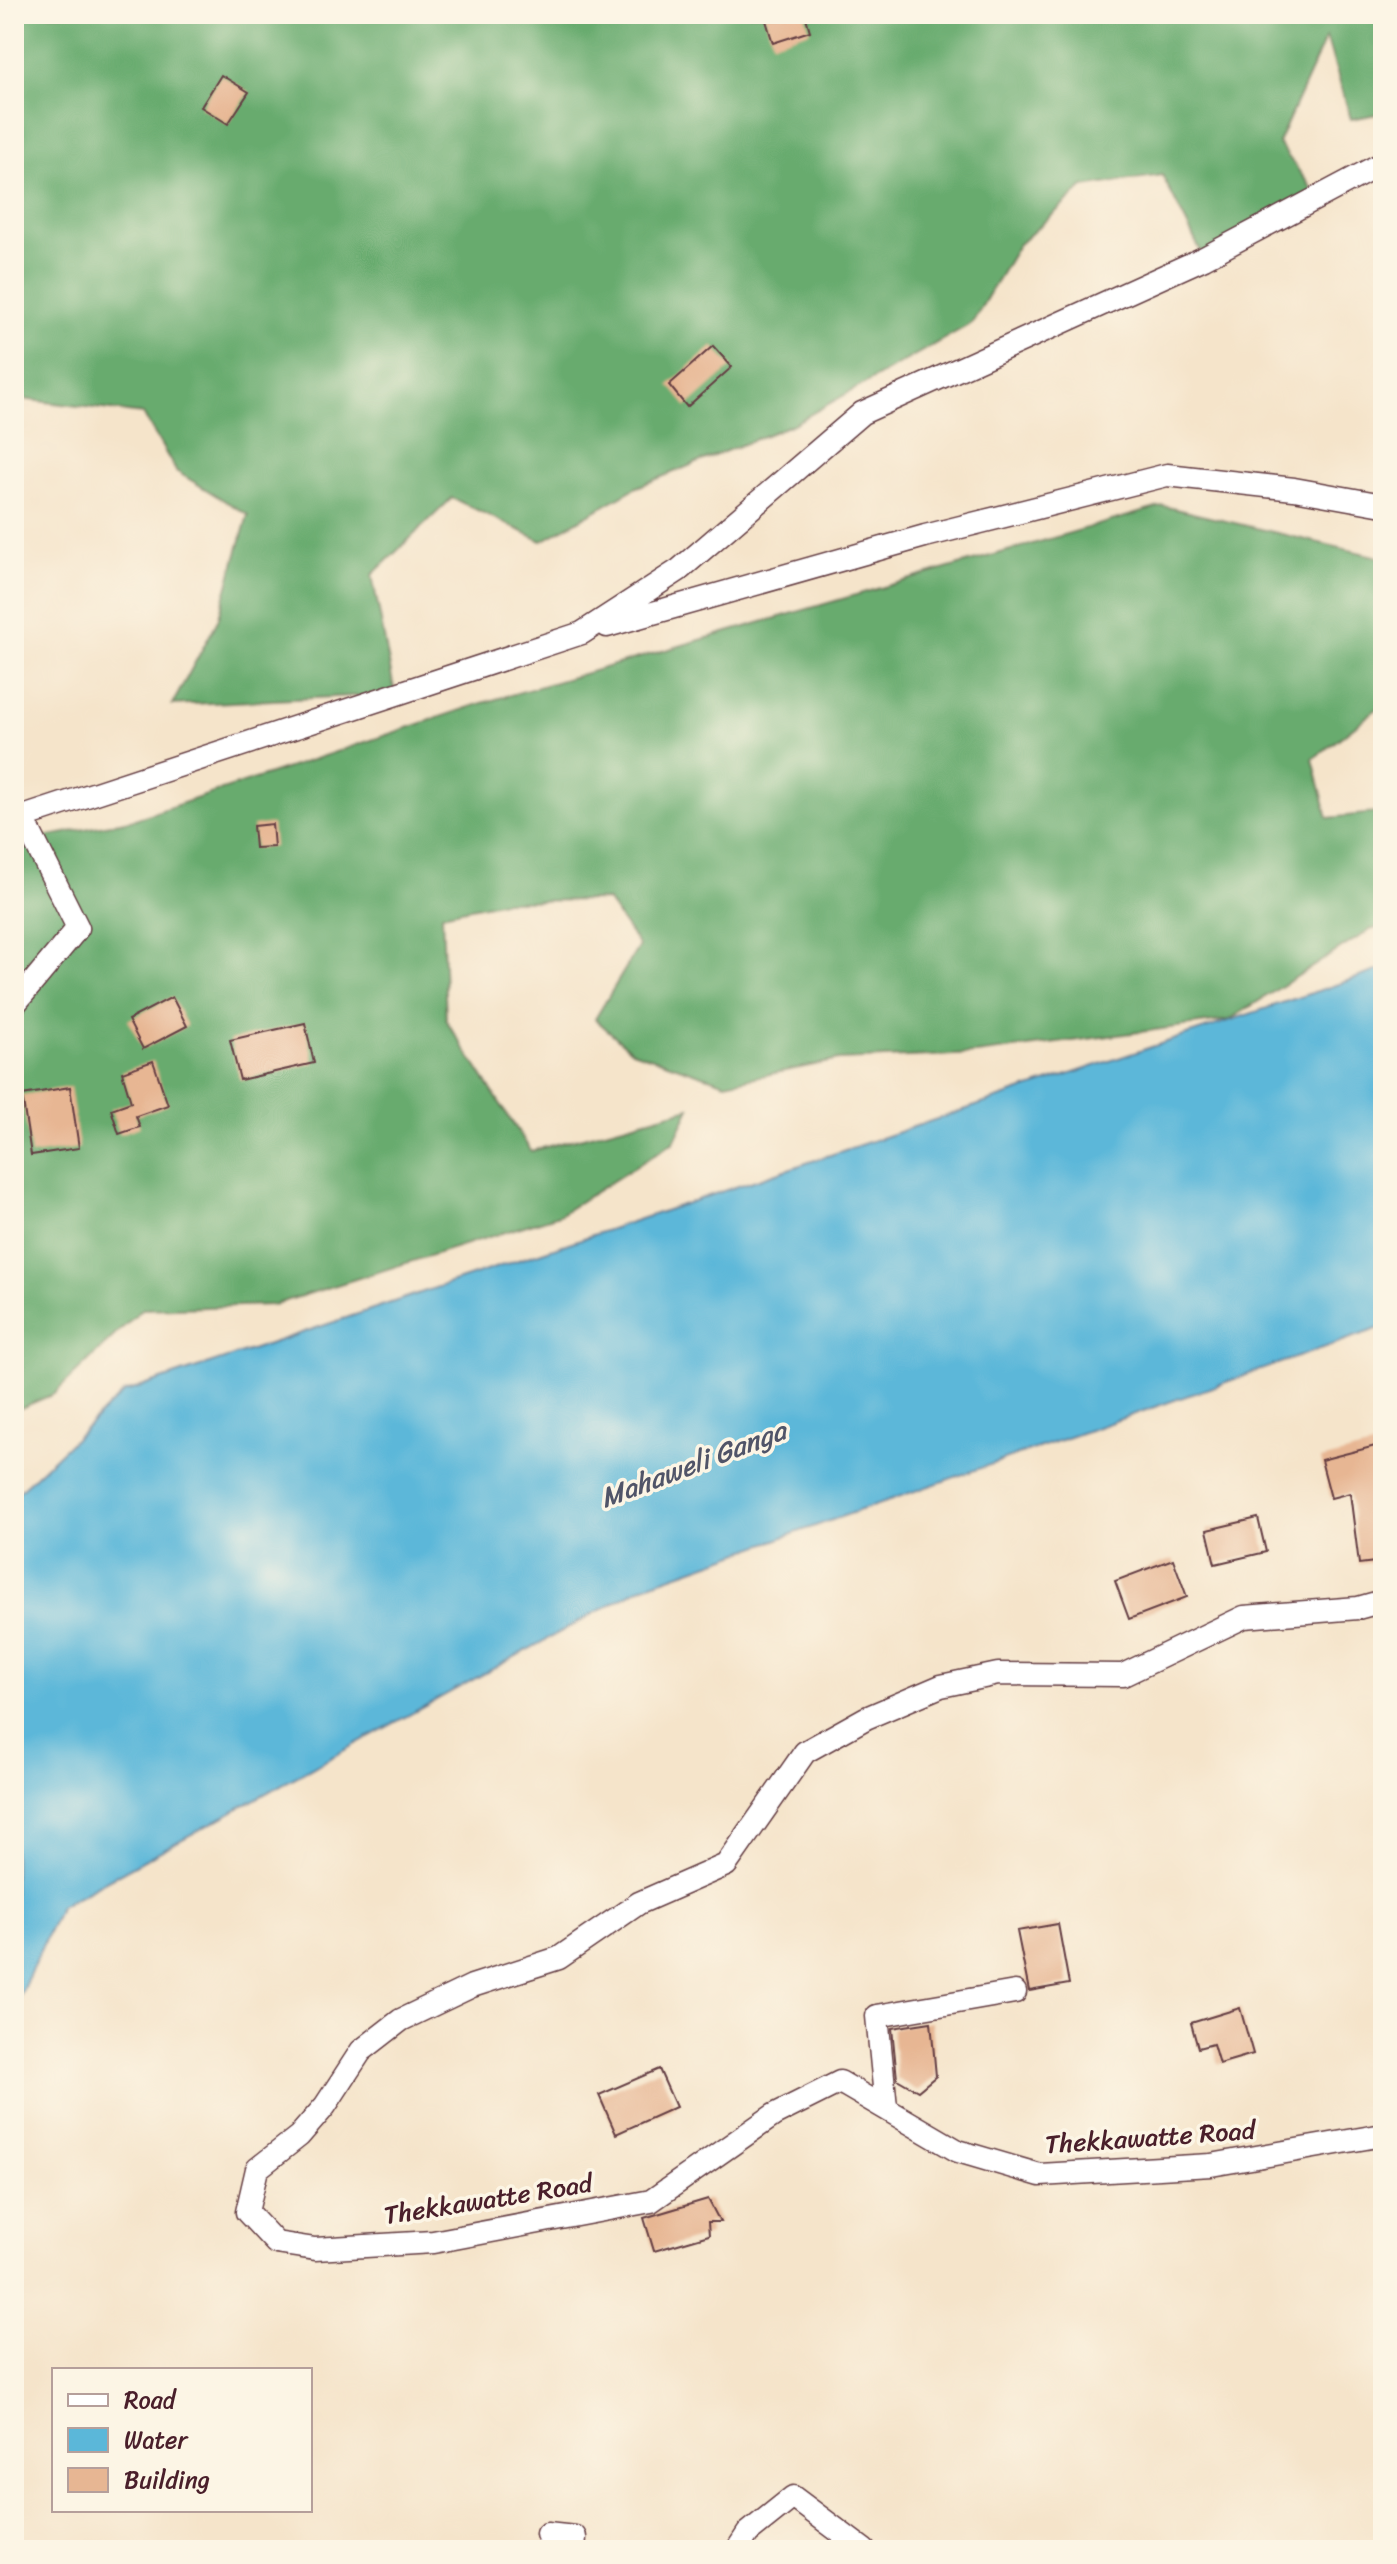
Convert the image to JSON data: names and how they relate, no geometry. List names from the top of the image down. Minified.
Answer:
{"streets":{"street":["Thekkawatte Road"]},"water":["Mahaweli Ganga"],"legend":["Road","Water","Building"]}
